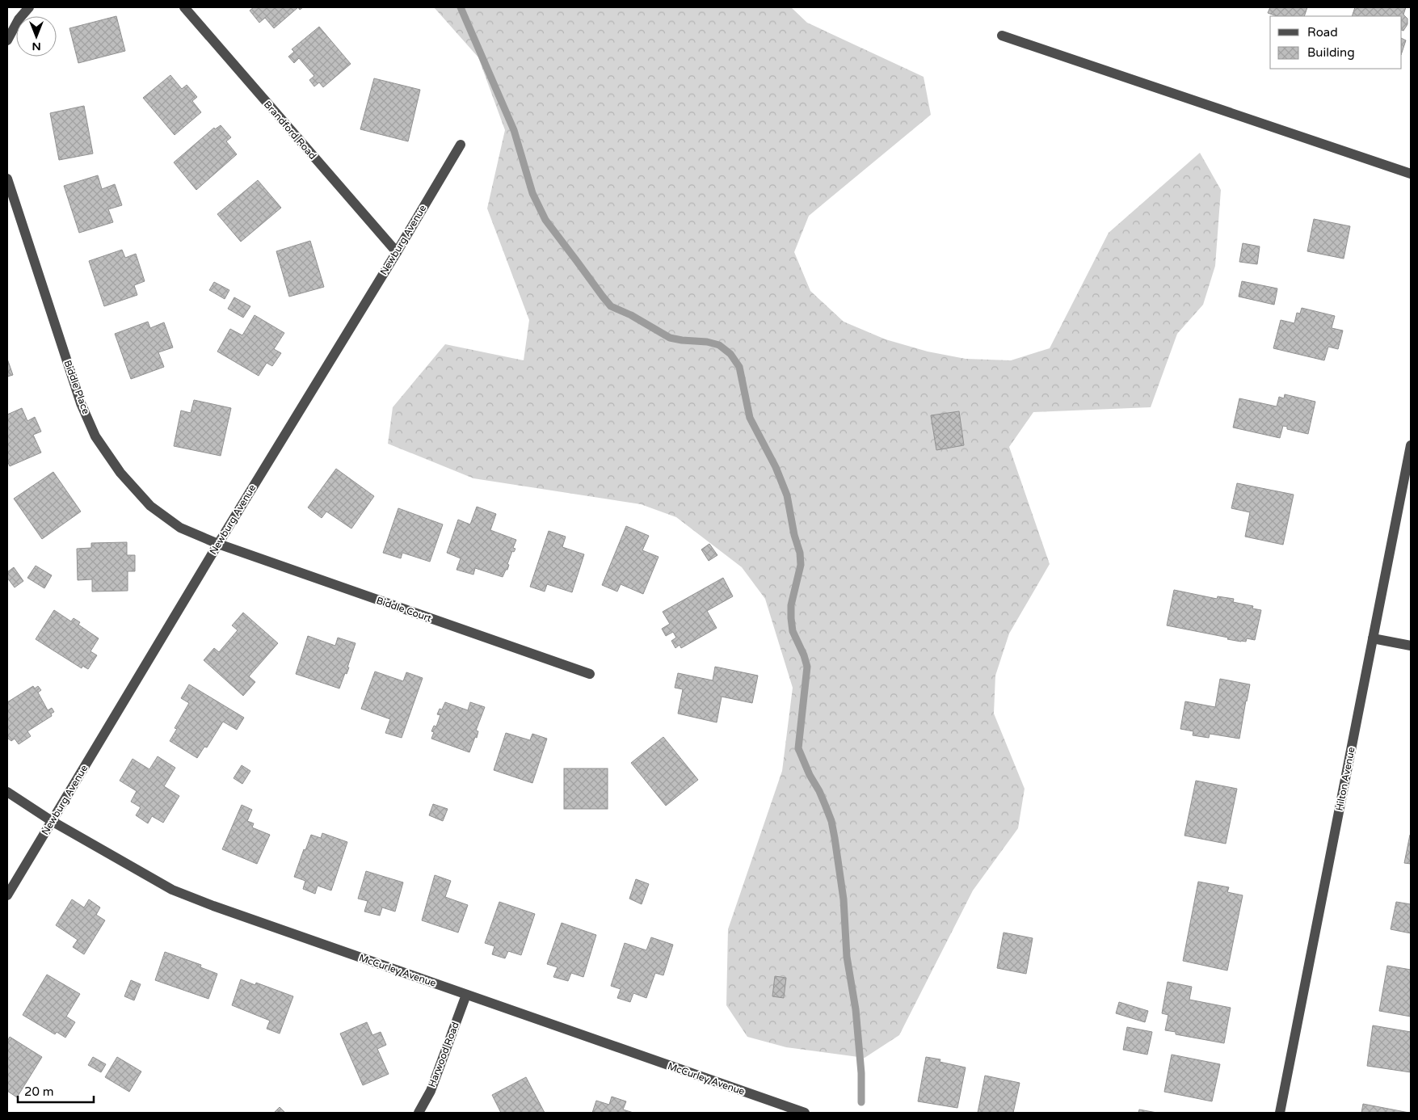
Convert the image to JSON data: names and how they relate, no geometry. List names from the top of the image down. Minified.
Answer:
{"streets":{"street":["Brandford Road","Newburg Avenue","Biddle Place","Biddle Court","Hilton Avenue","McCurley Avenue","Harwood Road"]},"crossings":[["Brandford Road","Newburg Avenue"],["Newburg Avenue","Biddle Place"],["Newburg Avenue","Biddle Court"],["Newburg Avenue","McCurley Avenue"],["Biddle Place","Biddle Court"],["McCurley Avenue","Harwood Road"]],"legend":["Road","Building"],"scale_bar":"20 m","north":"bottom"}
